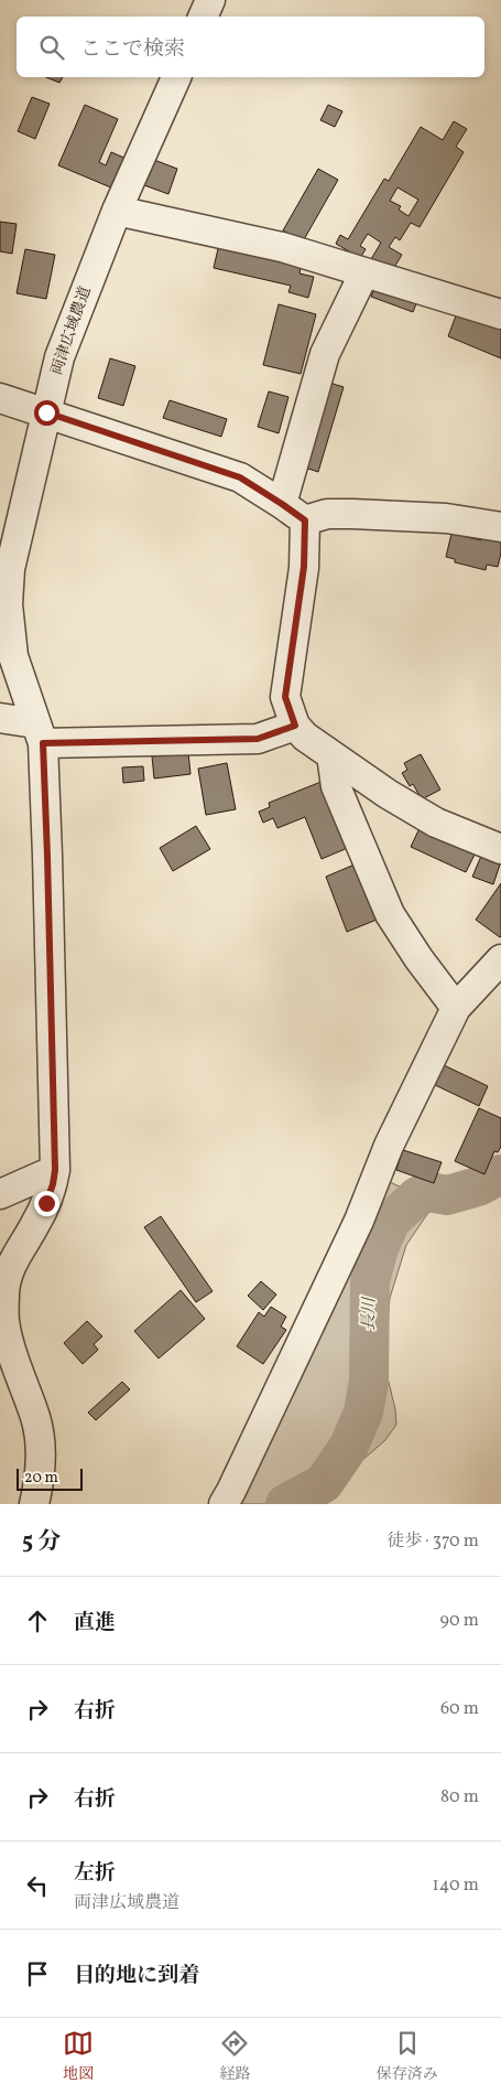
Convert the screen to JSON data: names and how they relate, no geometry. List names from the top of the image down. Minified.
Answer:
{"streets":{"street":["両津広域農道"]},"water":["長川"],"scale_bar":"20 m","page":{"search":"ここで検索","scale":"20 m","heading":["5 分","徒歩 · 370 m"],"list":[["直進","90 m"],["右折","60 m"],["右折","80 m"],["左折","両津広域農道","140 m"],"目的地に到着"],"nav":["地図","経路","保存済み"]}}
